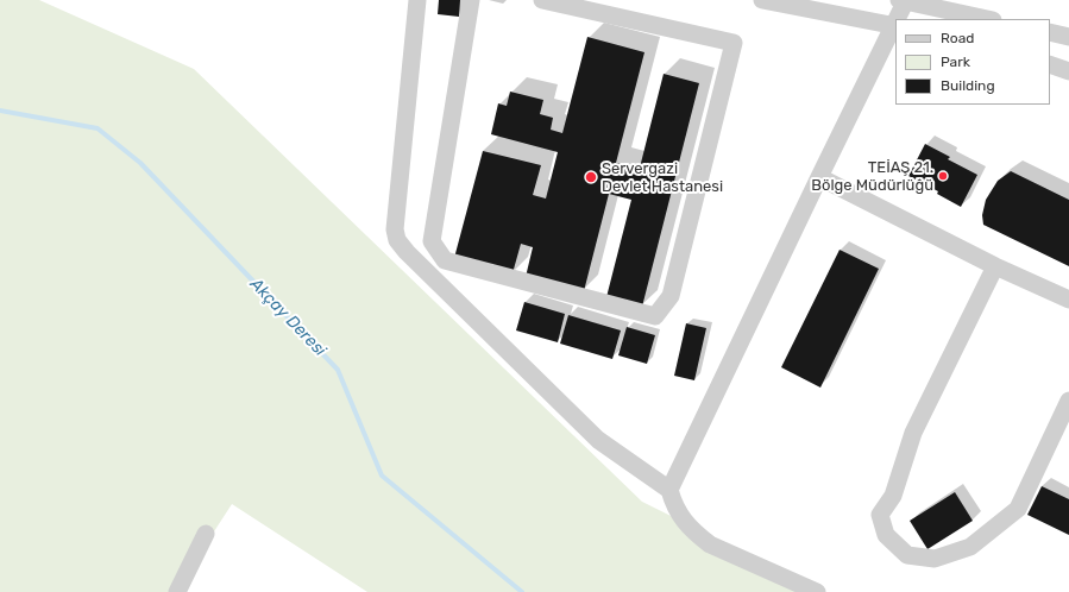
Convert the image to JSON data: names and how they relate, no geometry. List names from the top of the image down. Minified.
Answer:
{"water":["Akçay Deresi"],"places":["TEİAŞ 21. Bölge Müdürlüğü","Servergazi Devlet Hastanesi"],"legend":["Road","Park","Building"]}
